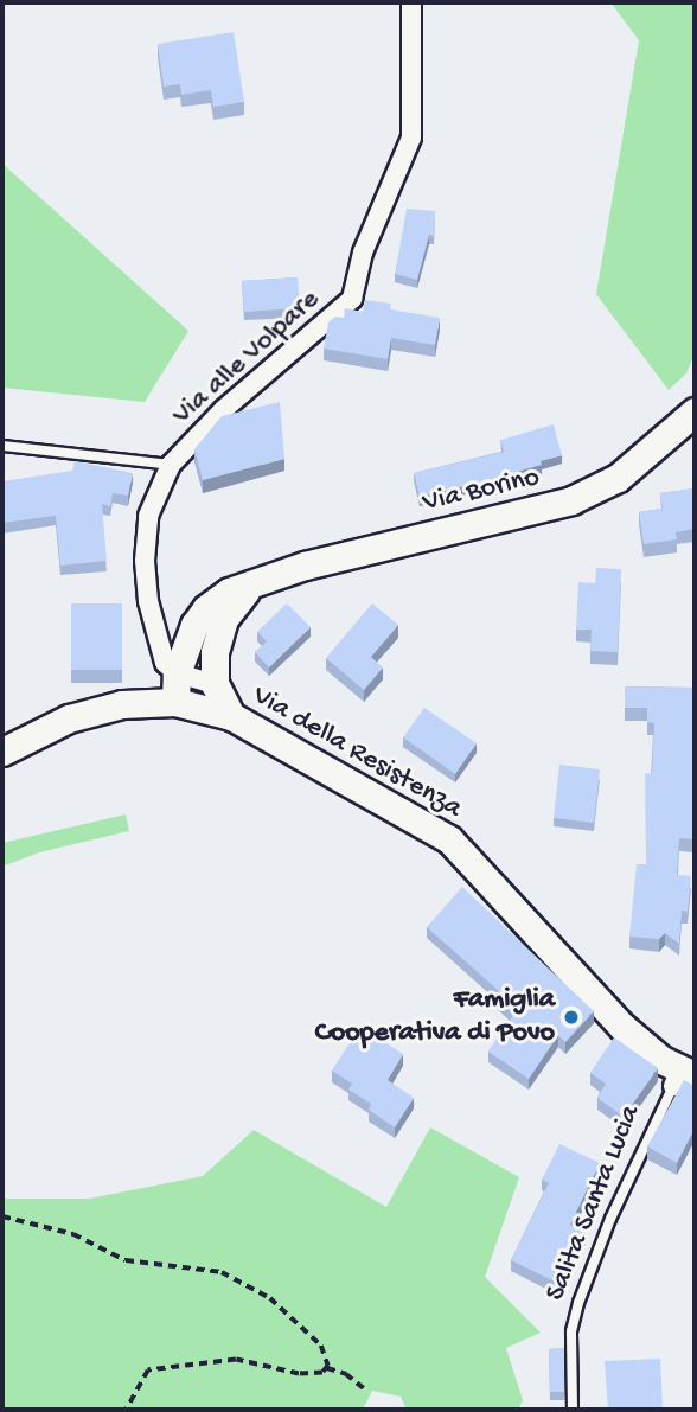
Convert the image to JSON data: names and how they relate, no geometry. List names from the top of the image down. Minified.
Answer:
{"streets":{"street":["Via alle Volpare","Via Borino","Via della Resistenza"],"lane":["Salita Santa Lucia"]},"crossings":[["Via alle Volpare","Via Borino"],["Via Borino","Via della Resistenza"],["Via della Resistenza","Salita Santa Lucia"]],"places":["Famiglia Cooperativa di Povo"]}
